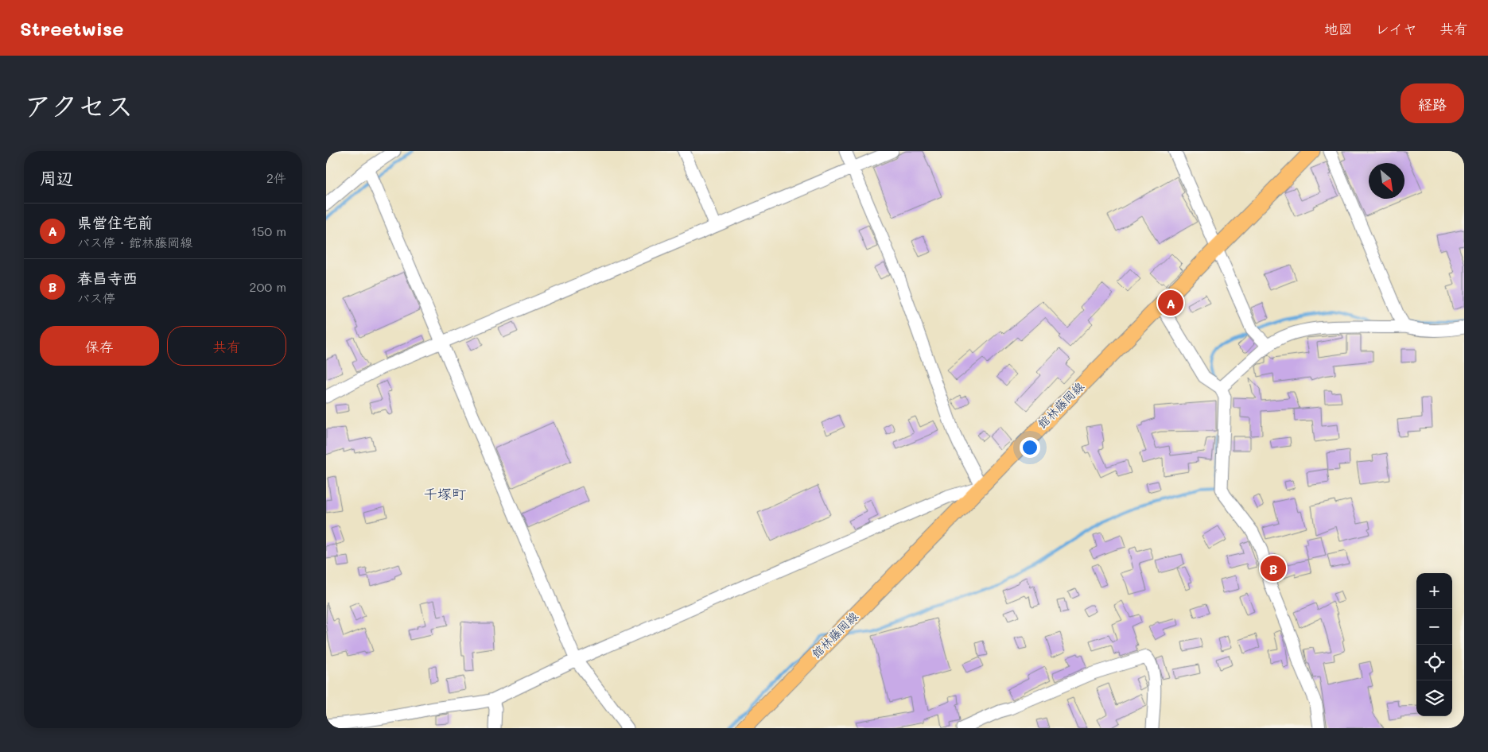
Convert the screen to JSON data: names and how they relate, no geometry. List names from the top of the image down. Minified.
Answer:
{"streets":{"main road":["館林藤岡線"]},"districts":["千塚町"],"north":"bottom right","page":{"header":"Streetwise","nav":["地図","レイヤ","共有"],"title":"アクセス","buttons":["経路",["保存","共有"]],"heading":["周辺","2件"],"list":[{"mark":"A","name":"県営住宅前","note":"バス停 · 館林藤岡線","value":"150 m"},{"mark":"B","name":"春昌寺西","note":"バス停","value":"200 m"}],"pins":["A","B"],"map_buttons":["+","−"]}}
